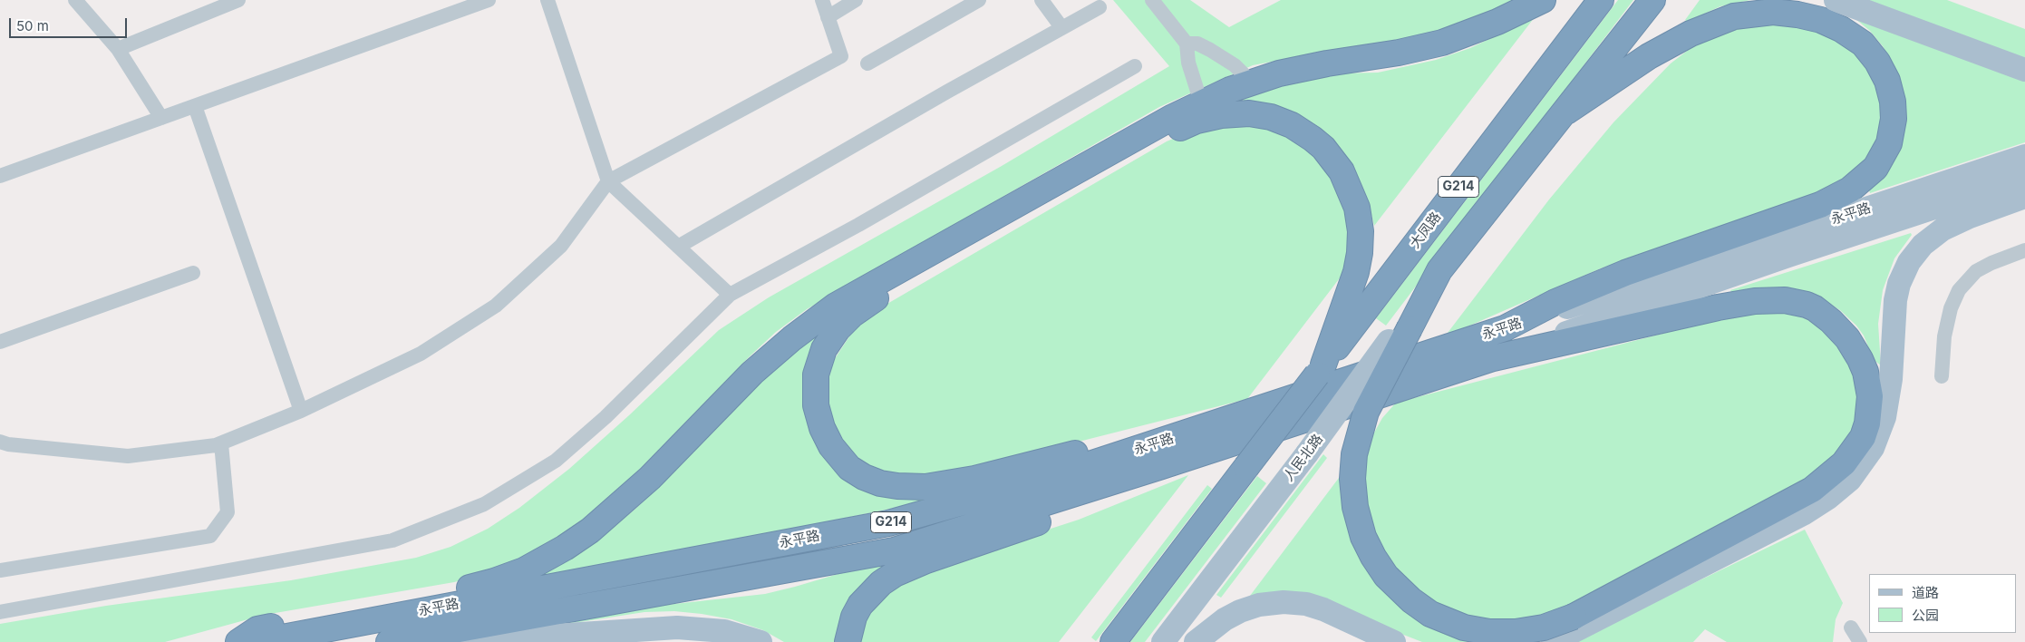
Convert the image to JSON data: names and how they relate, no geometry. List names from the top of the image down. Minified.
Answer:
{"streets":{"highway":["G214","永平路","大凤路"],"main road":["人民北路"]},"crossings":[["G214","大凤路"],["G214","人民北路"]],"legend":["道路","公园"],"scale_bar":"50 m"}
